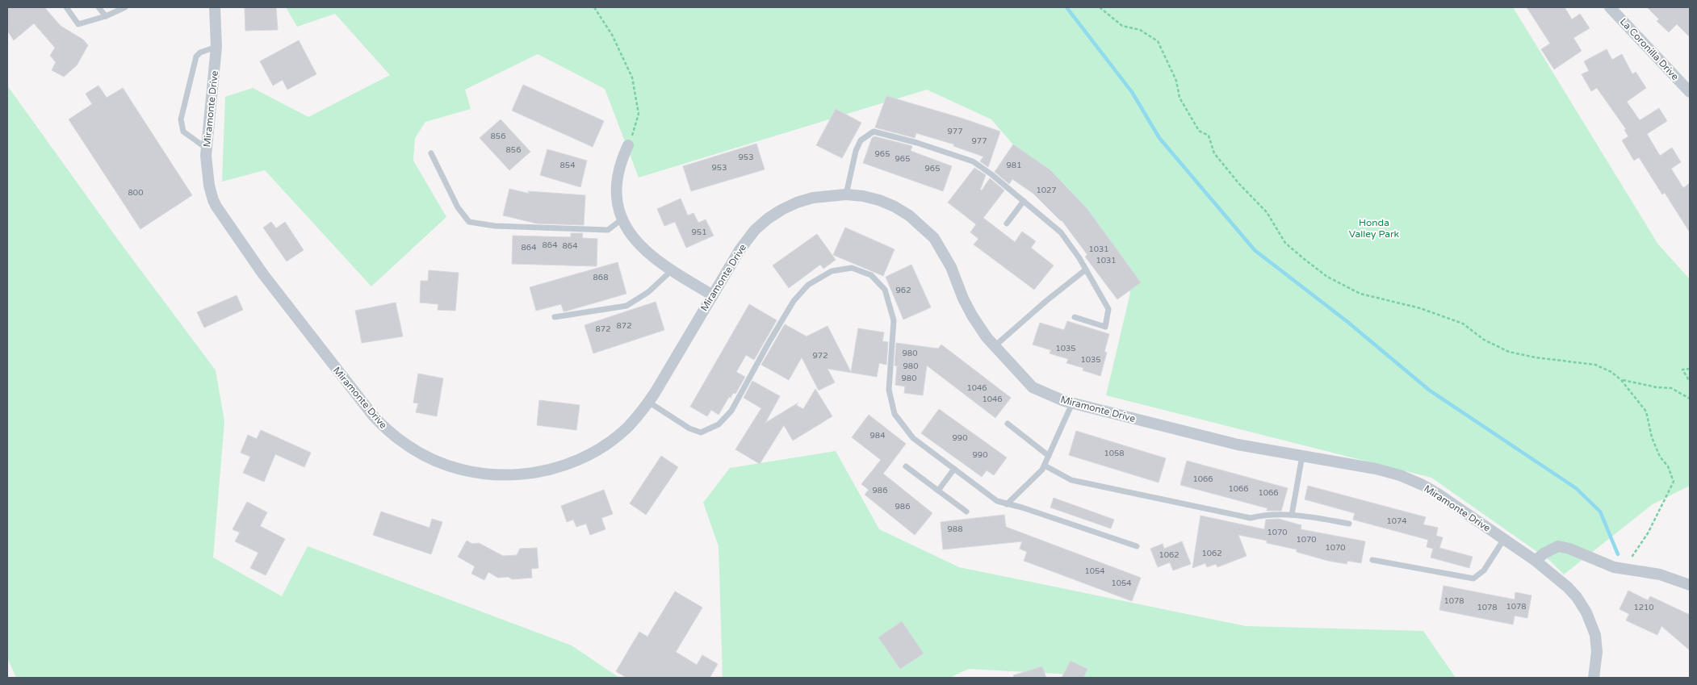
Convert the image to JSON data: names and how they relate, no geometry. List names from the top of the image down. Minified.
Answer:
{"streets":{"street":["La Coronilla Drive","Miramonte Drive"]},"parks":["Honda Valley Park"],"house_numbers":["977","856","977","856","965","953","965","854","981","953","965","1027","800","951","864","864","864","1031","1031","868","962","872","872","1035","980","972","1035","980","980","1046","1046","984","990","1058","990","1066","1066","986","1066","986","1074","988","1070","1070","1070","1062","1062","1054","1054","1078","1078","1078","1210"]}
